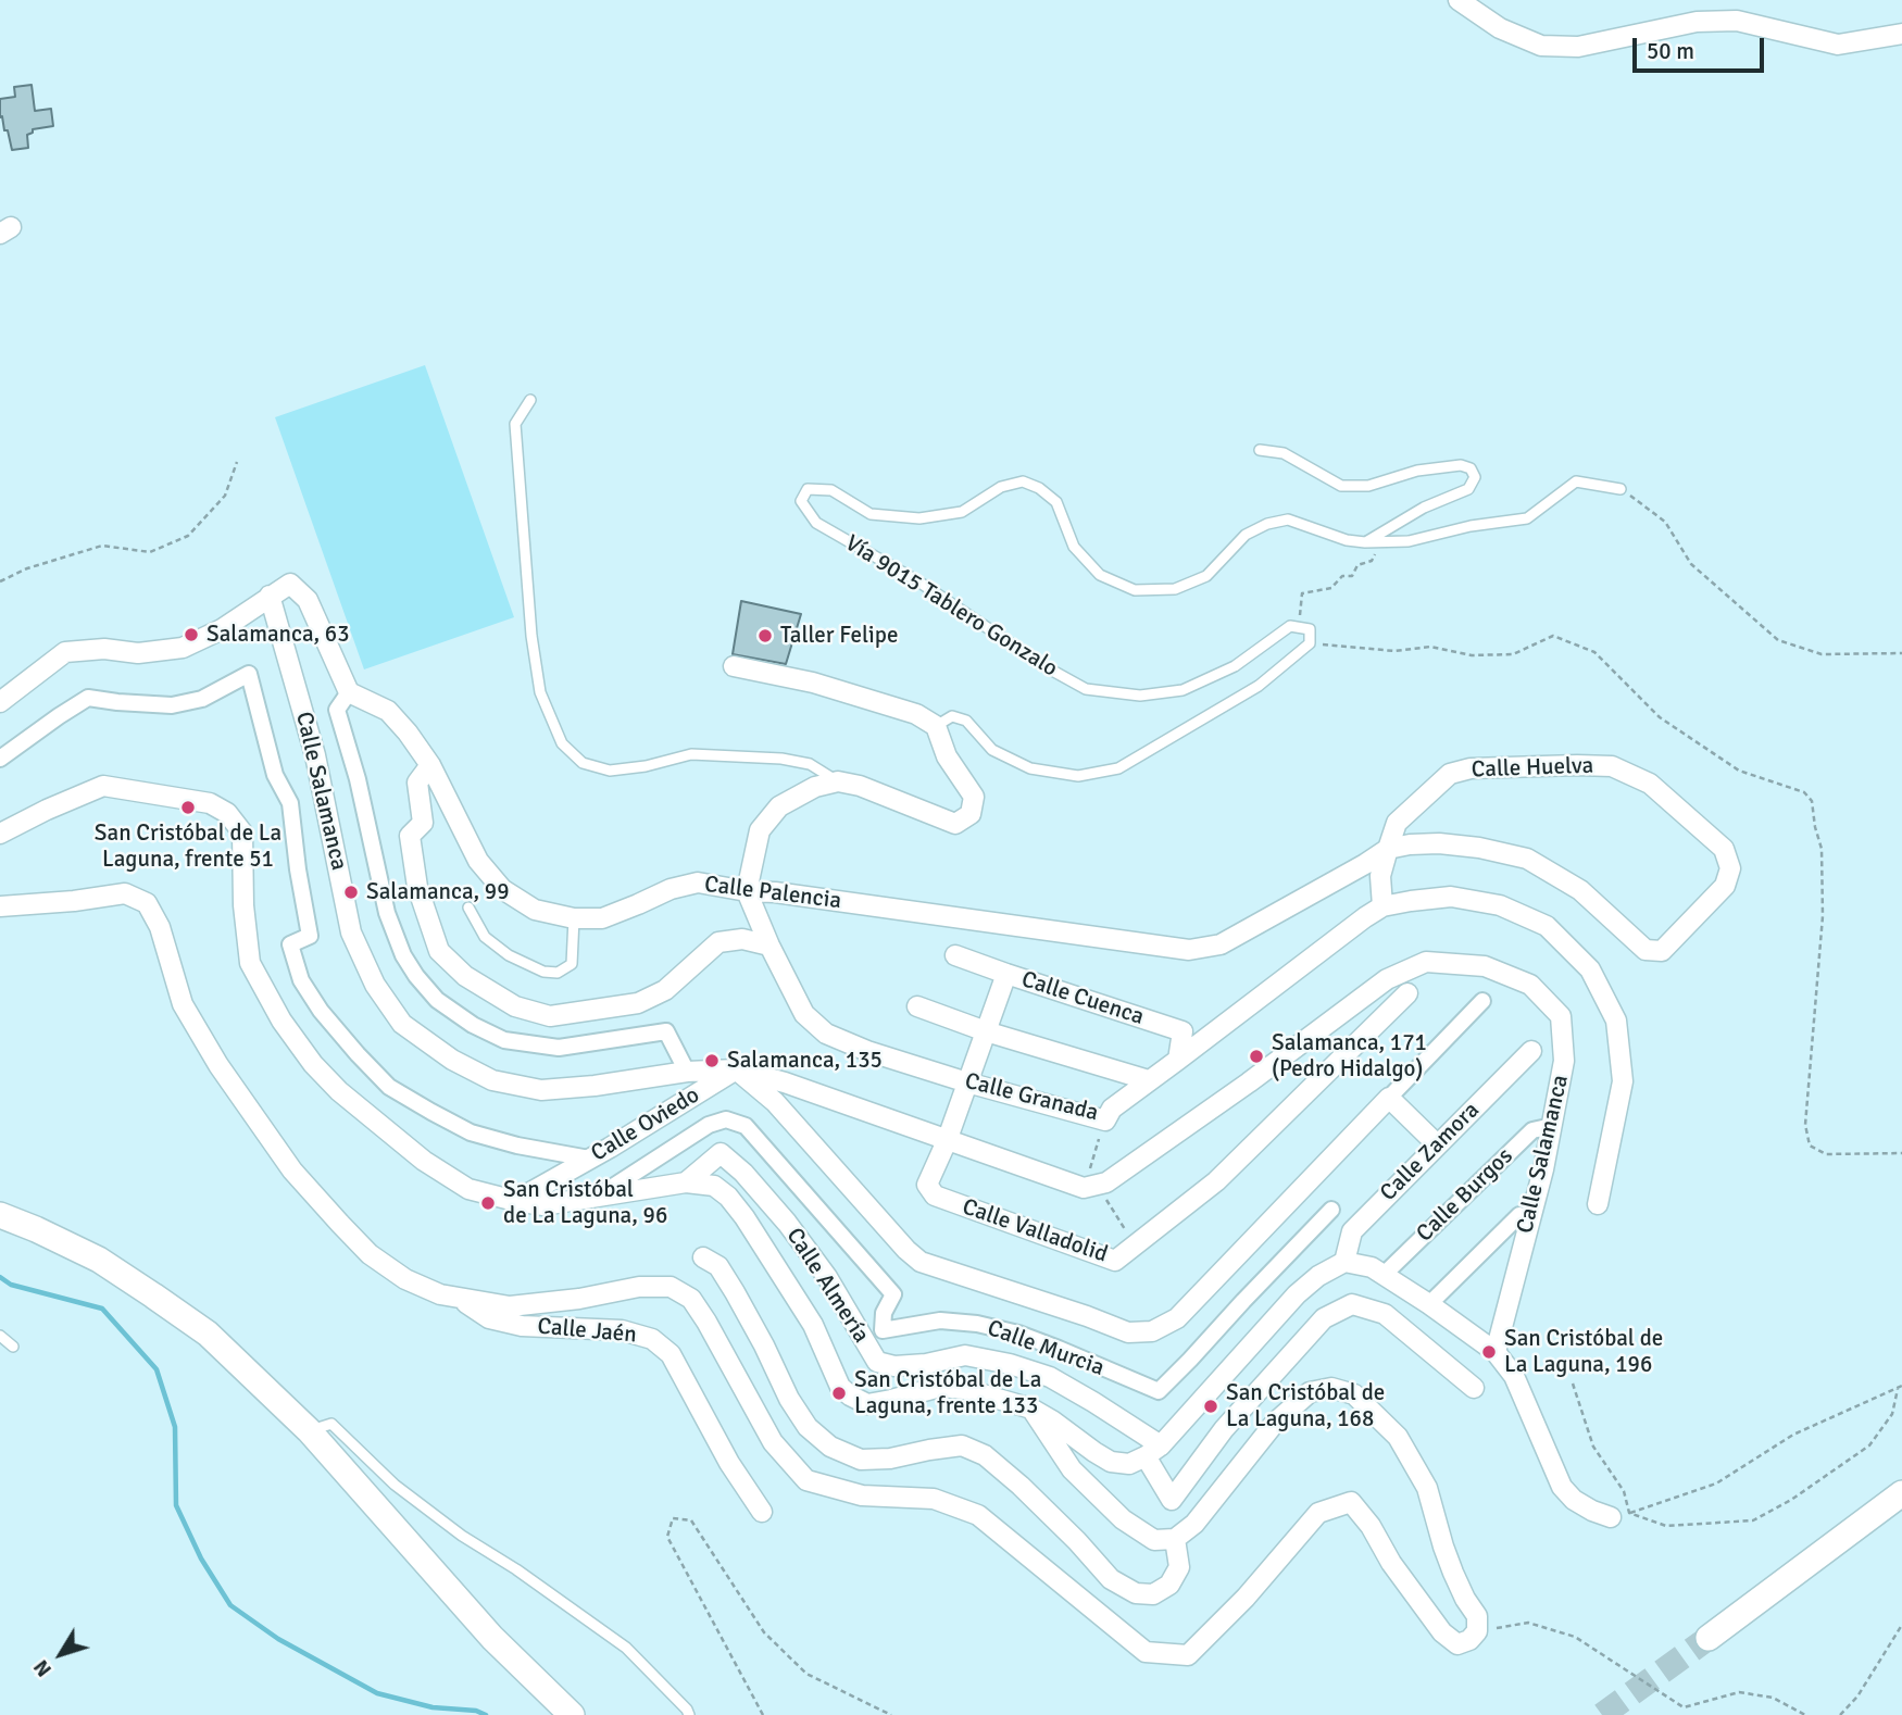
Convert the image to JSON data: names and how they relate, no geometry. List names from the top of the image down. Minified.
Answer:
{"streets":{"street":["Calle Huelva","Calle Salamanca","Calle Palencia","Calle Cuenca","Calle Granada","Calle Oviedo","Calle Zamora","Calle Burgos","Calle Valladolid","Calle Almería","Calle Jaén","Calle Murcia"],"lane":["Vía 9015 Tablero Gonzalo"]},"crossings":[["Calle Huelva","Calle Palencia"],["Calle Salamanca","Calle Oviedo"],["Calle Salamanca","Calle Burgos"],["Calle Salamanca","Calle Valladolid"],["Calle Palencia","Calle Granada"],["Calle Cuenca","Calle Granada"],["Calle Cuenca","Calle Valladolid"],["Calle Granada","Calle Valladolid"]],"places":["Salamanca, 63","Taller Felipe","San Cristóbal de La Laguna, frente 51","Salamanca, 99","Salamanca, 171 (Pedro Hidalgo)","Salamanca, 135","San Cristóbal de La Laguna, 96","San Cristóbal de La Laguna, 196","San Cristóbal de La Laguna, frente 133","San Cristóbal de La Laguna, 168"],"scale_bar":"50 m","north":"bottom left"}
